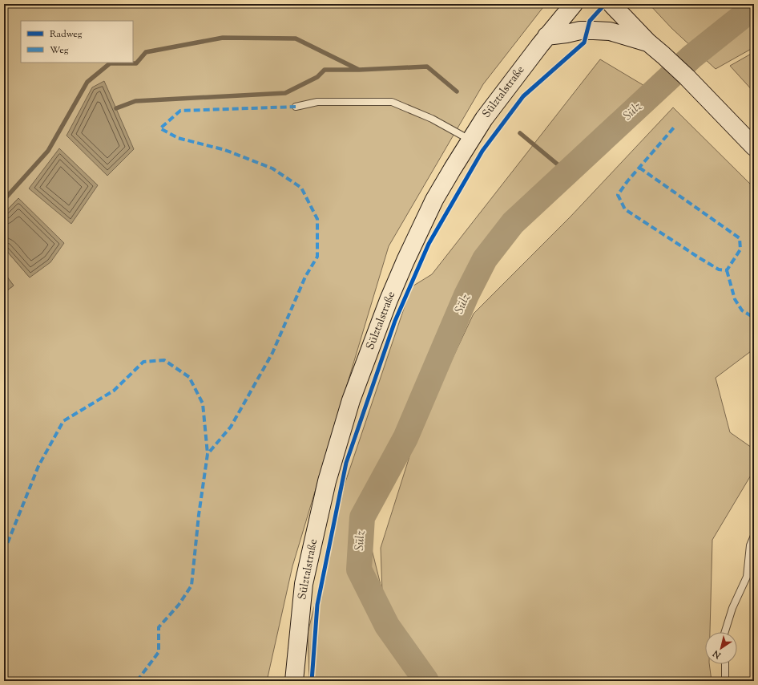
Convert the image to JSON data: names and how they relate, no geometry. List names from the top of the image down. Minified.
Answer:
{"streets":{"main road":["Sülztalstraße"]},"water":["Sülz"],"legend":["Radweg","Weg"],"north":"bottom left"}
